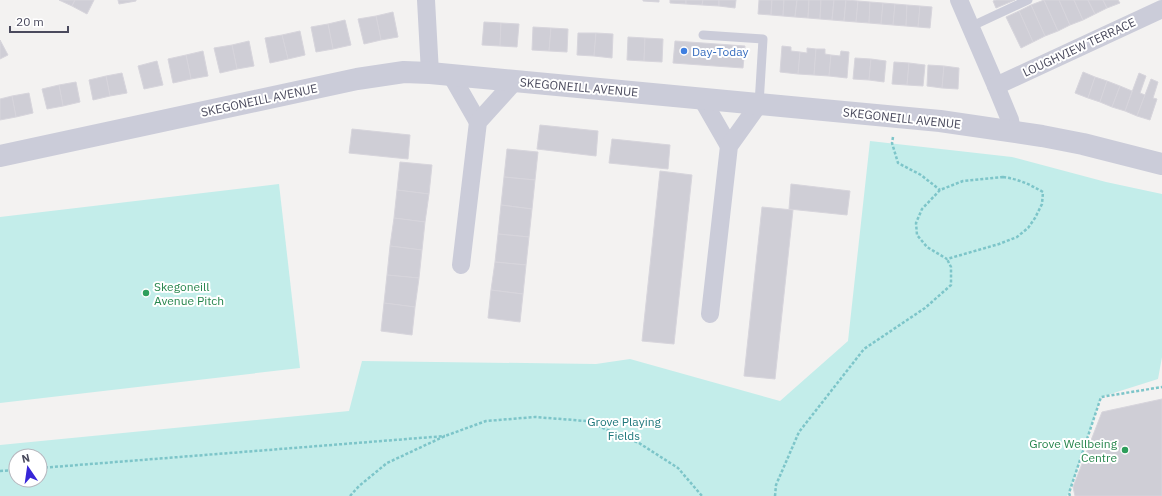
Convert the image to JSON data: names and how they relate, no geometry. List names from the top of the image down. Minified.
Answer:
{"streets":{"street":["LOUGHVIEW TERRACE","SKEGONEILL AVENUE"]},"parks":["Grove Playing Fields"],"places":["Day-Today","Skegoneill Avenue Pitch","Grove Wellbeing Centre"],"scale_bar":"20 m","north":"top"}
